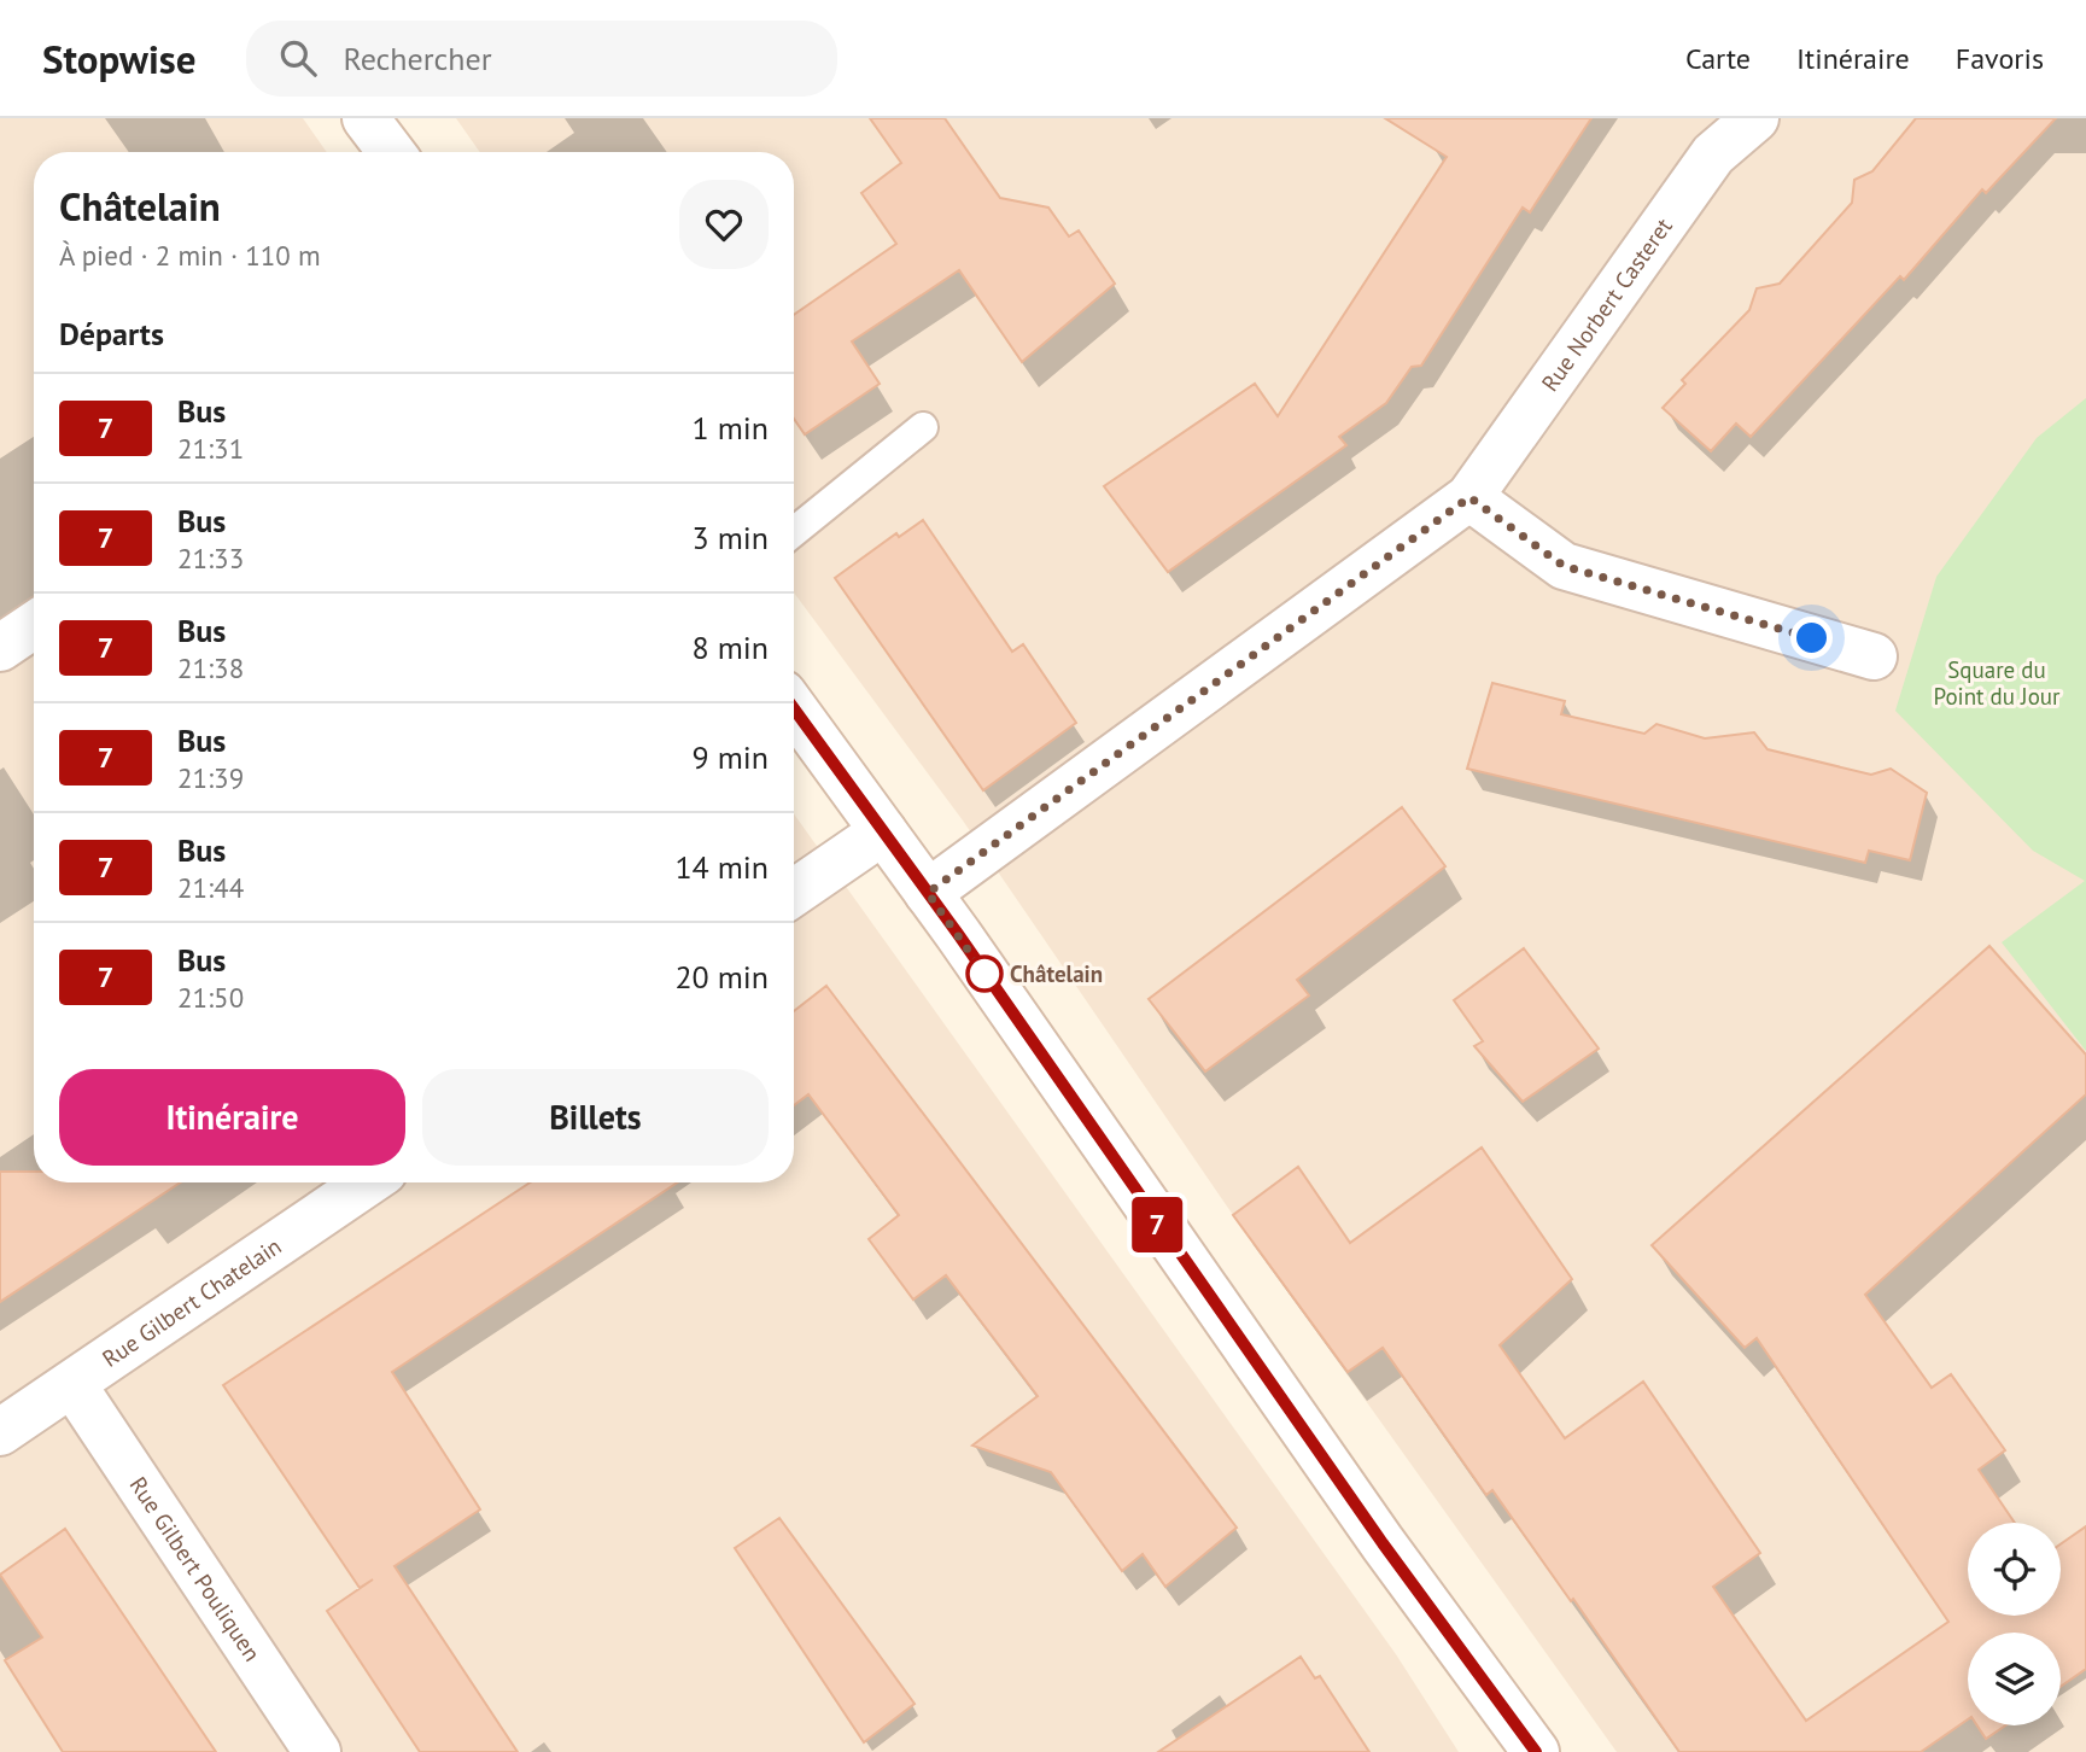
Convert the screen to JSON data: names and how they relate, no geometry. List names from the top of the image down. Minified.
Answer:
{"streets":{"street":["Rue Norbert Casteret","Rue Gilbert Chatelain","Rue Gilbert Pouliquen"]},"crossings":[["Rue Gilbert Chatelain","Rue Gilbert Pouliquen"]],"parks":["Square du Point du Jour"],"places":["Châtelain"],"lines":["bus line 7"],"page":{"header":"Stopwise","search":"Rechercher","nav":["Carte","Itinéraire","Favoris"],"on_map":"7","heading":[["Châtelain","À pied · 2 min · 110 m"],"Départs"],"list":[{"mark":"7","name":"Bus","note":"21:31","value":"1 min"},{"mark":"7","name":"Bus","note":"21:33","value":"3 min"},{"mark":"7","name":"Bus","note":"21:38","value":"8 min"},{"mark":"7","name":"Bus","note":"21:39","value":"9 min"},{"mark":"7","name":"Bus","note":"21:44","value":"14 min"},{"mark":"7","name":"Bus","note":"21:50","value":"20 min"}],"buttons":["Itinéraire","Billets"]}}
